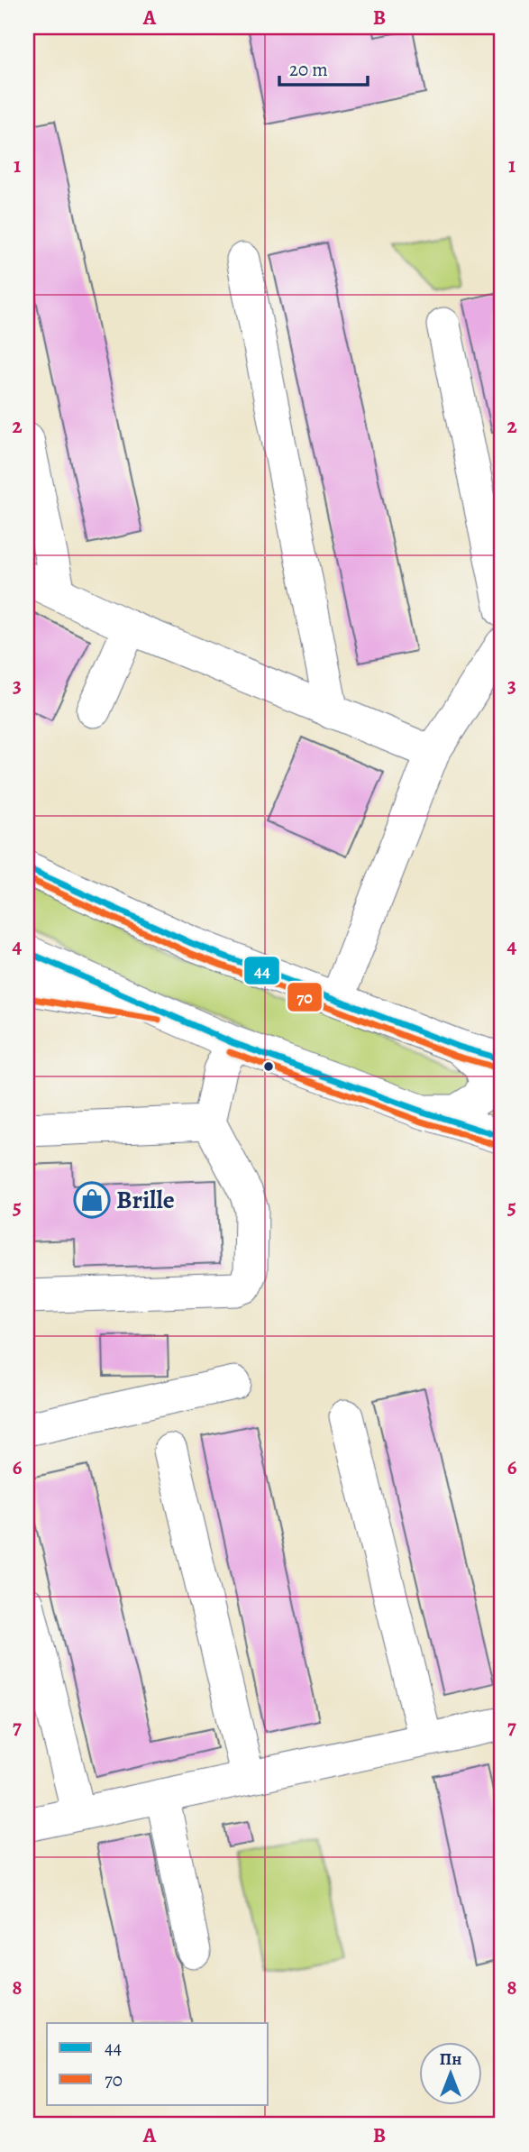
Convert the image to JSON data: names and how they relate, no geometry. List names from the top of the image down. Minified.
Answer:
{"places":{"shop":["Brille"]},"lines":["transit line 44","transit line 70"],"legend":["44","70"],"scale_bar":"20 m","north":"top","grid":{"columns":["A","B"],"rows":["1","2","3","4","5","6","7","8"]}}
